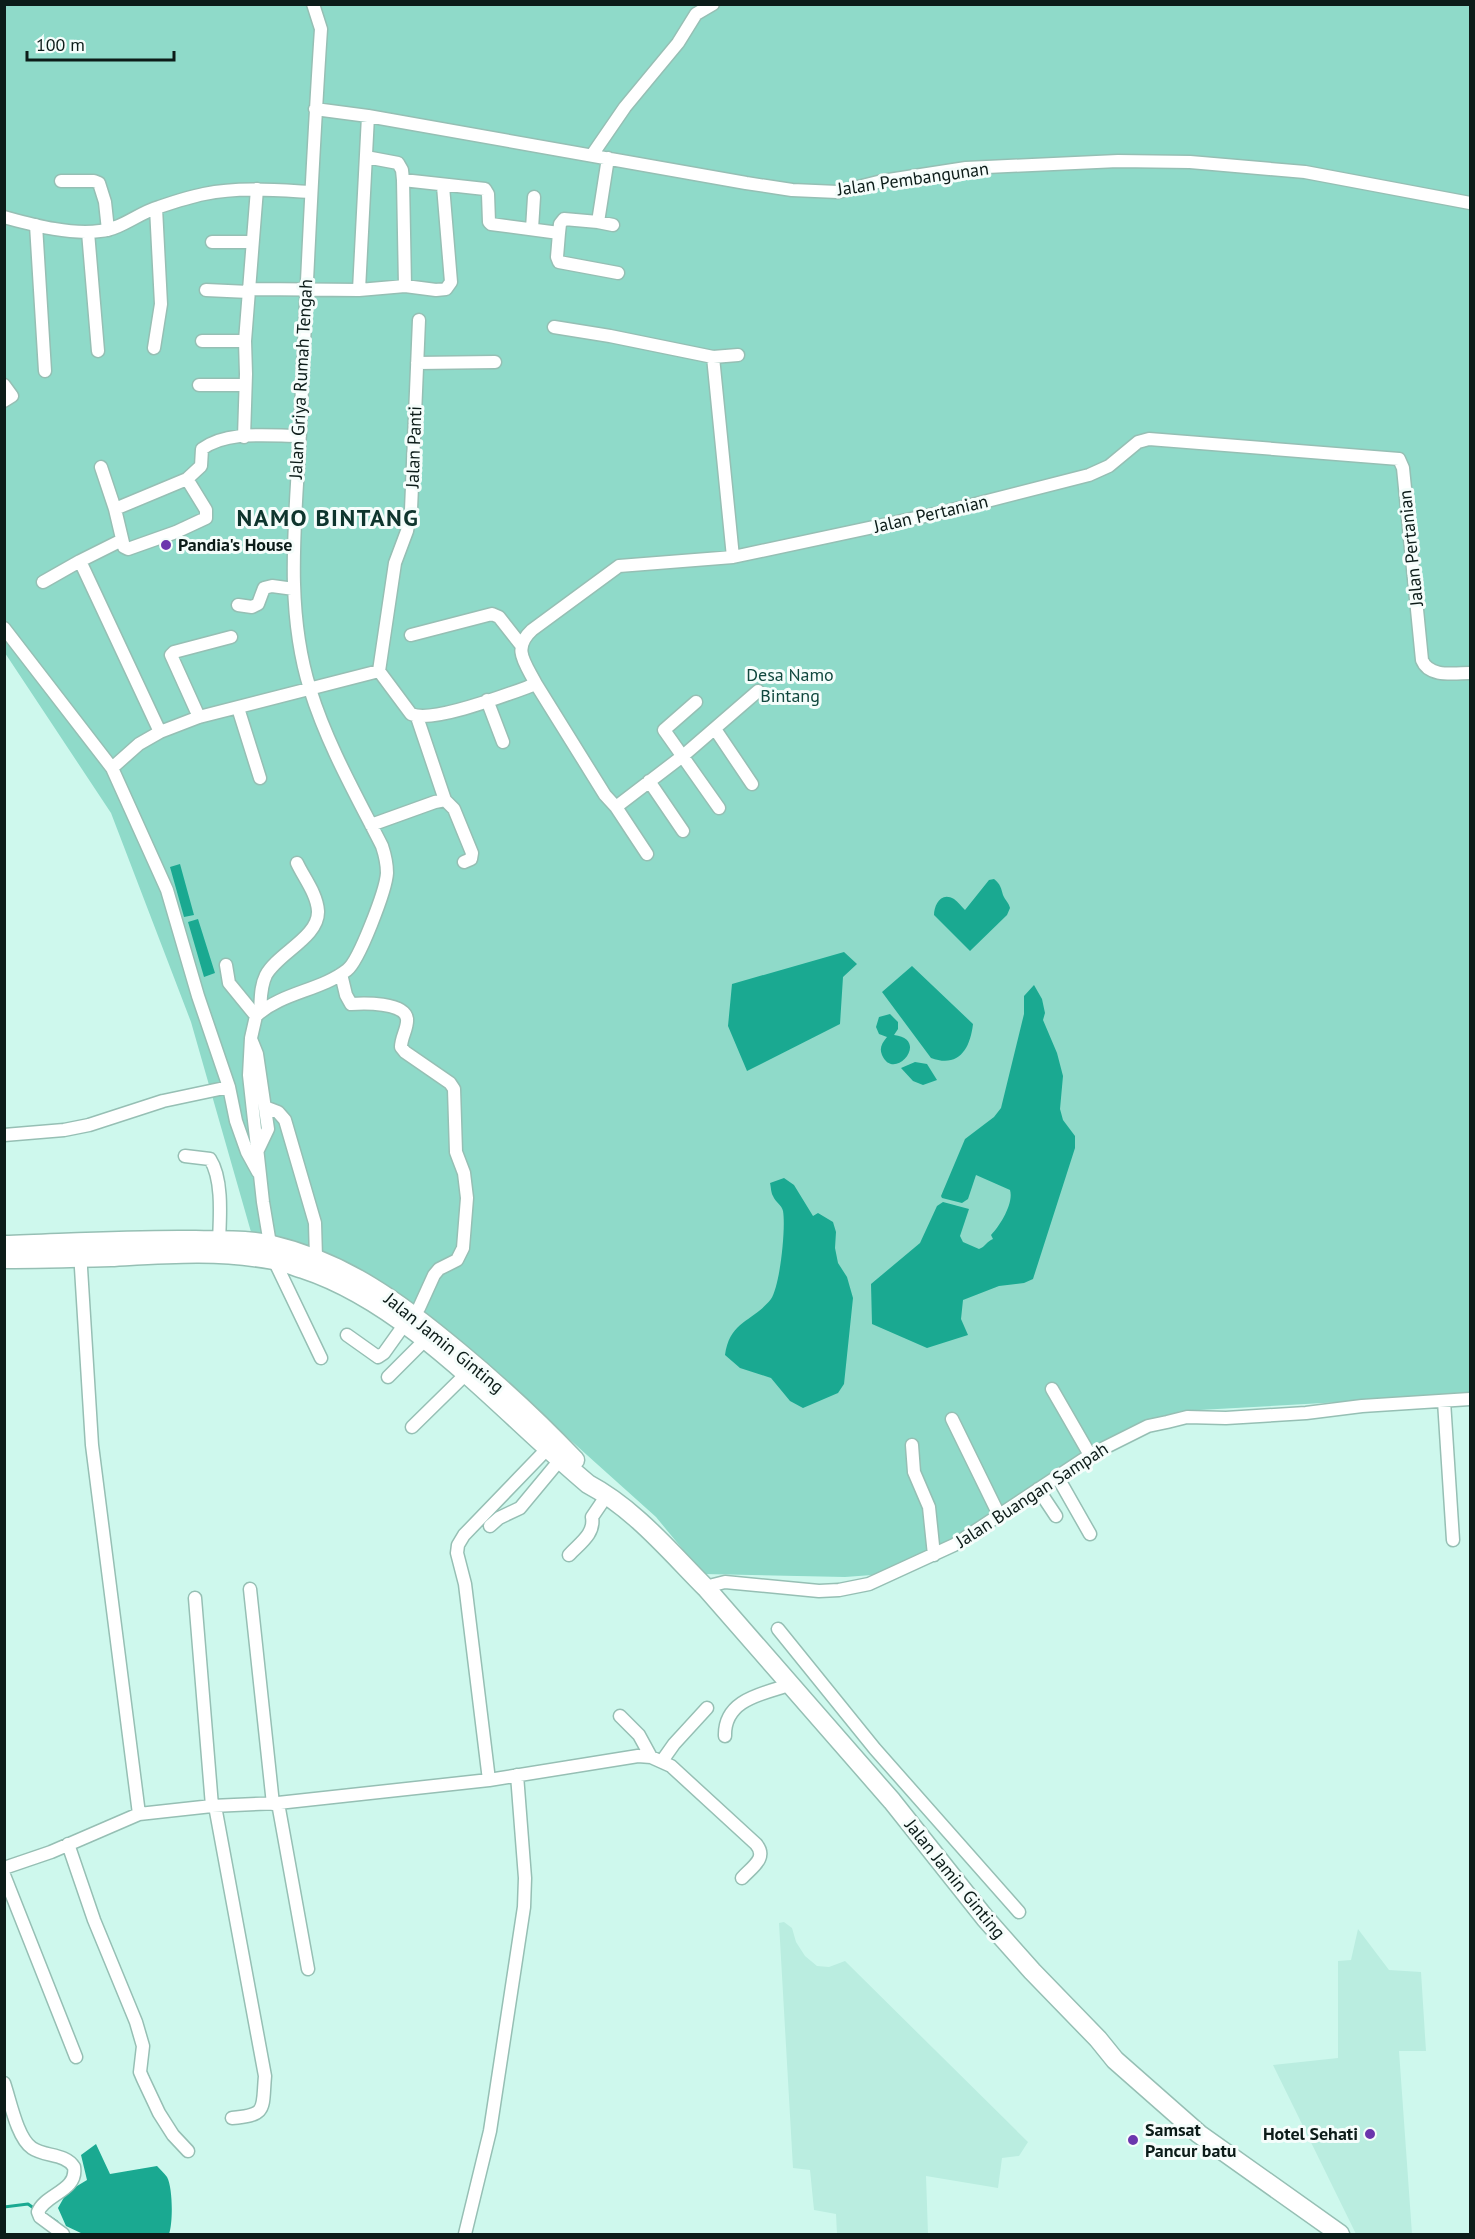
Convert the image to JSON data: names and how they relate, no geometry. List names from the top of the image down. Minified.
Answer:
{"streets":{"highway":["Jalan Jamin Ginting"],"street":["Jalan Pembangunan","Jalan Griya Rumah Tengah","Jalan Panti","Jalan Pertanian","Jalan Buangan Sampah"]},"crossings":[["Jalan Pembangunan","Jalan Griya Rumah Tengah"],["Jalan Jamin Ginting","Jalan Buangan Sampah"]],"districts":["NAMO BINTANG"],"parks":["Desa Namo Bintang"],"places":["Pandia's House","Hotel Sehati","Samsat Pancur batu"],"scale_bar":"100 m"}
